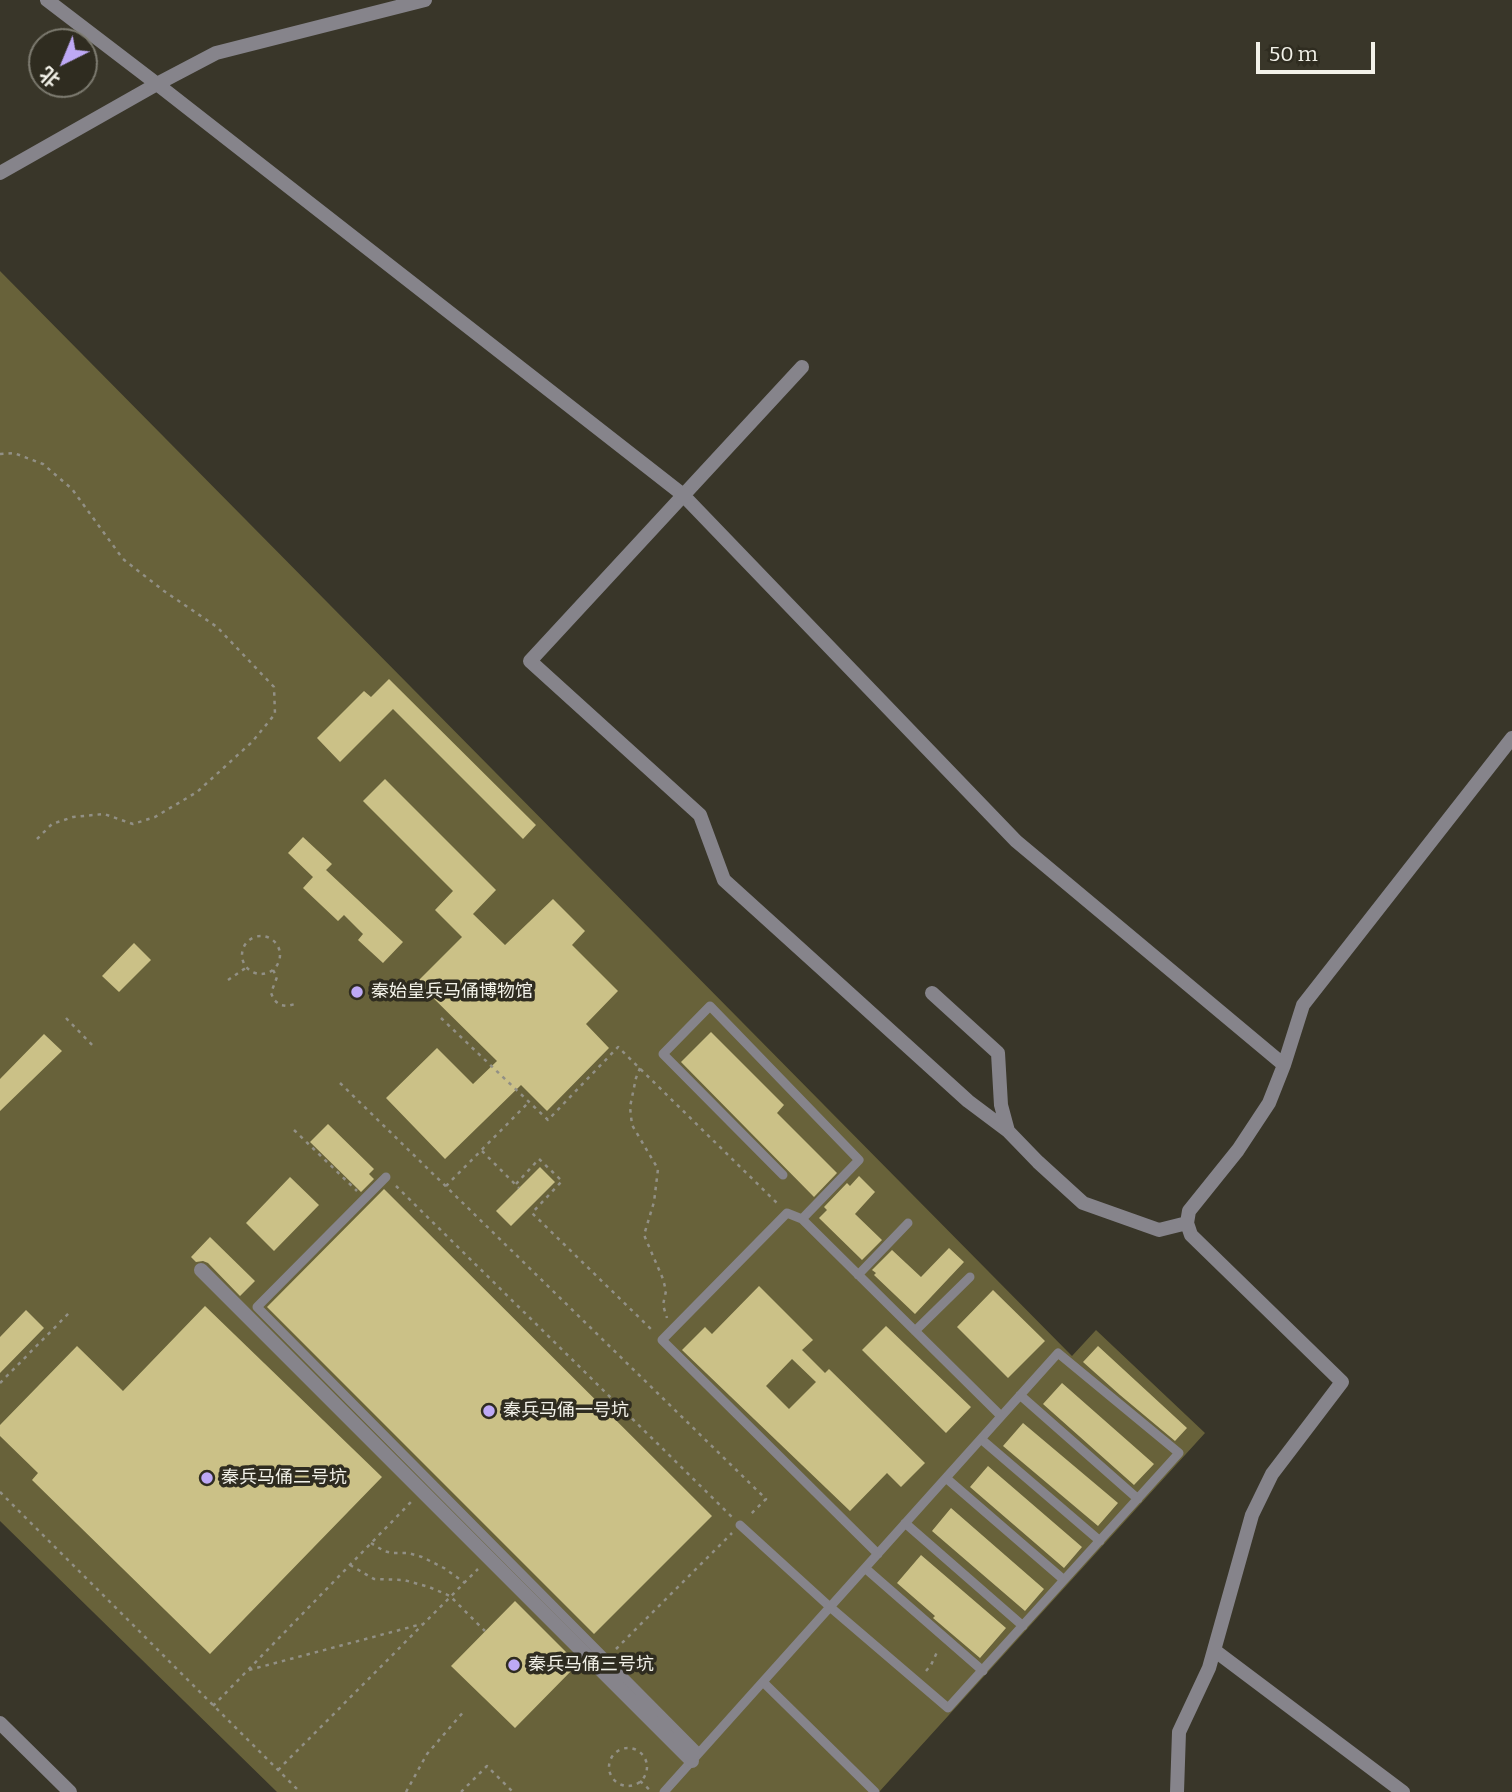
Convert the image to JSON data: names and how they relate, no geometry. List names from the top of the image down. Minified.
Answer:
{"places":["秦始皇兵马俑博物馆","秦兵马俑一号坑","秦兵马俑二号坑","秦兵马俑三号坑"],"scale_bar":"50 m","north":"bottom left"}
